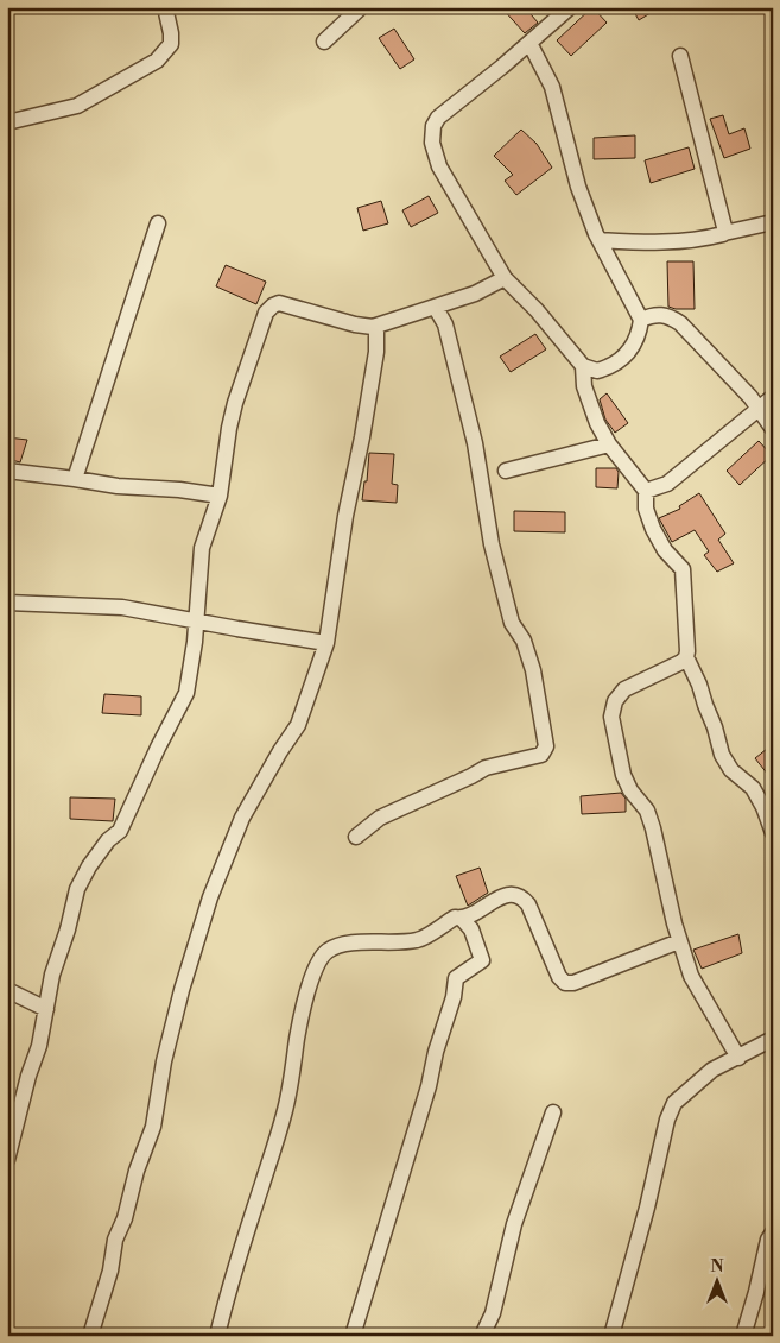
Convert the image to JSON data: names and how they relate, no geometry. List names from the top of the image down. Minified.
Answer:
{"north":"top"}
